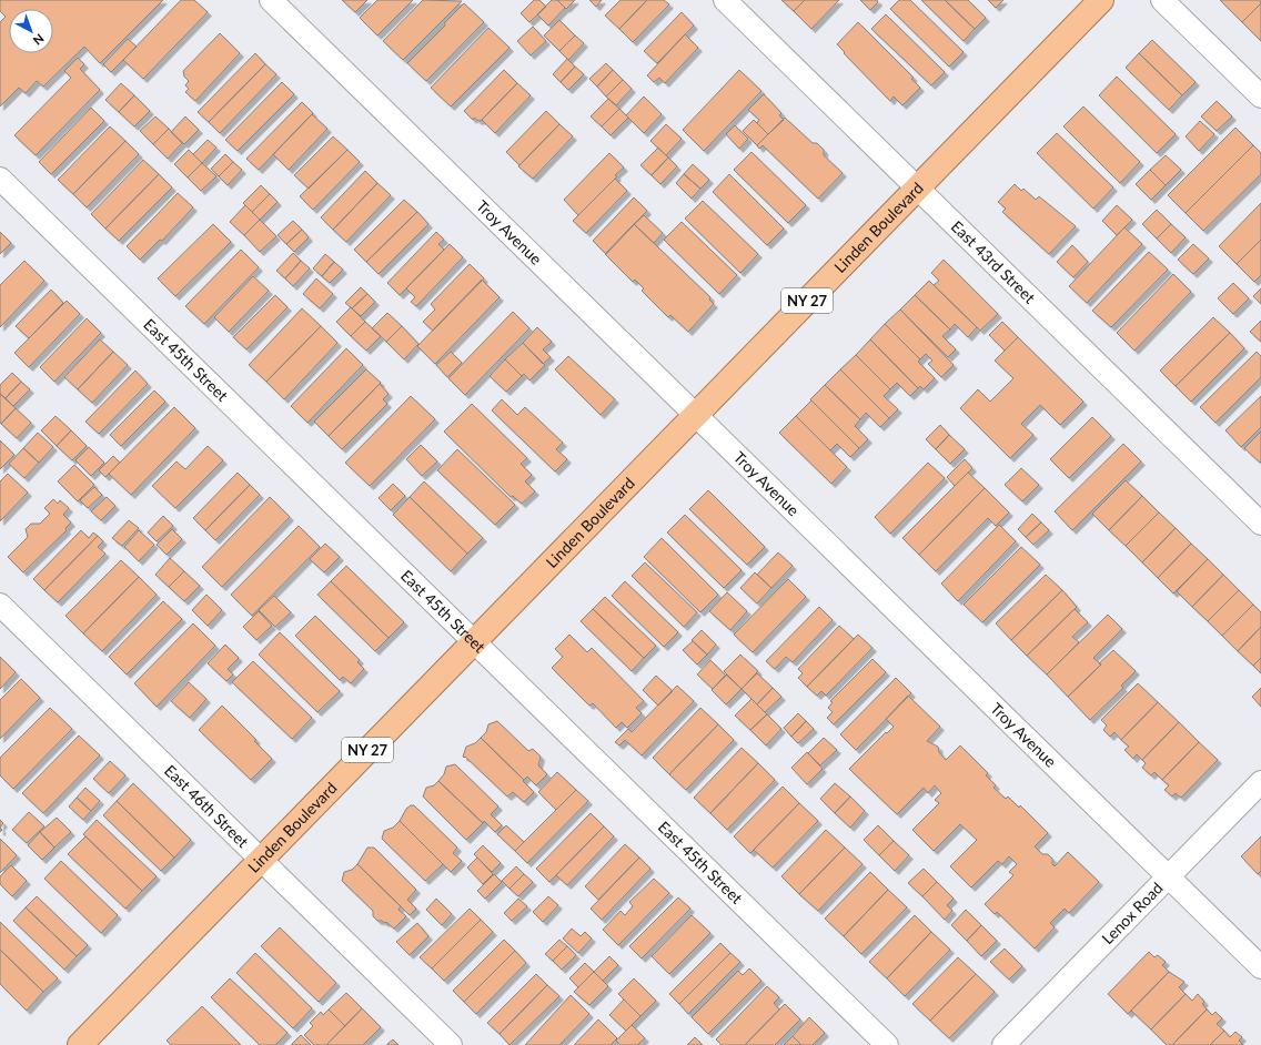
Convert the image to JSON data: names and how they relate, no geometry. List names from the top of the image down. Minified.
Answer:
{"streets":{"highway":["Linden Boulevard","NY 27"],"street":["Troy Avenue","East 43rd Street","East 45th Street","East 46th Street","Lenox Road"]},"crossings":[["Linden Boulevard","Troy Avenue"],["Linden Boulevard","East 43rd Street"],["Linden Boulevard","East 45th Street"],["Linden Boulevard","East 46th Street"],["Troy Avenue","Lenox Road"]],"north":"bottom right"}
